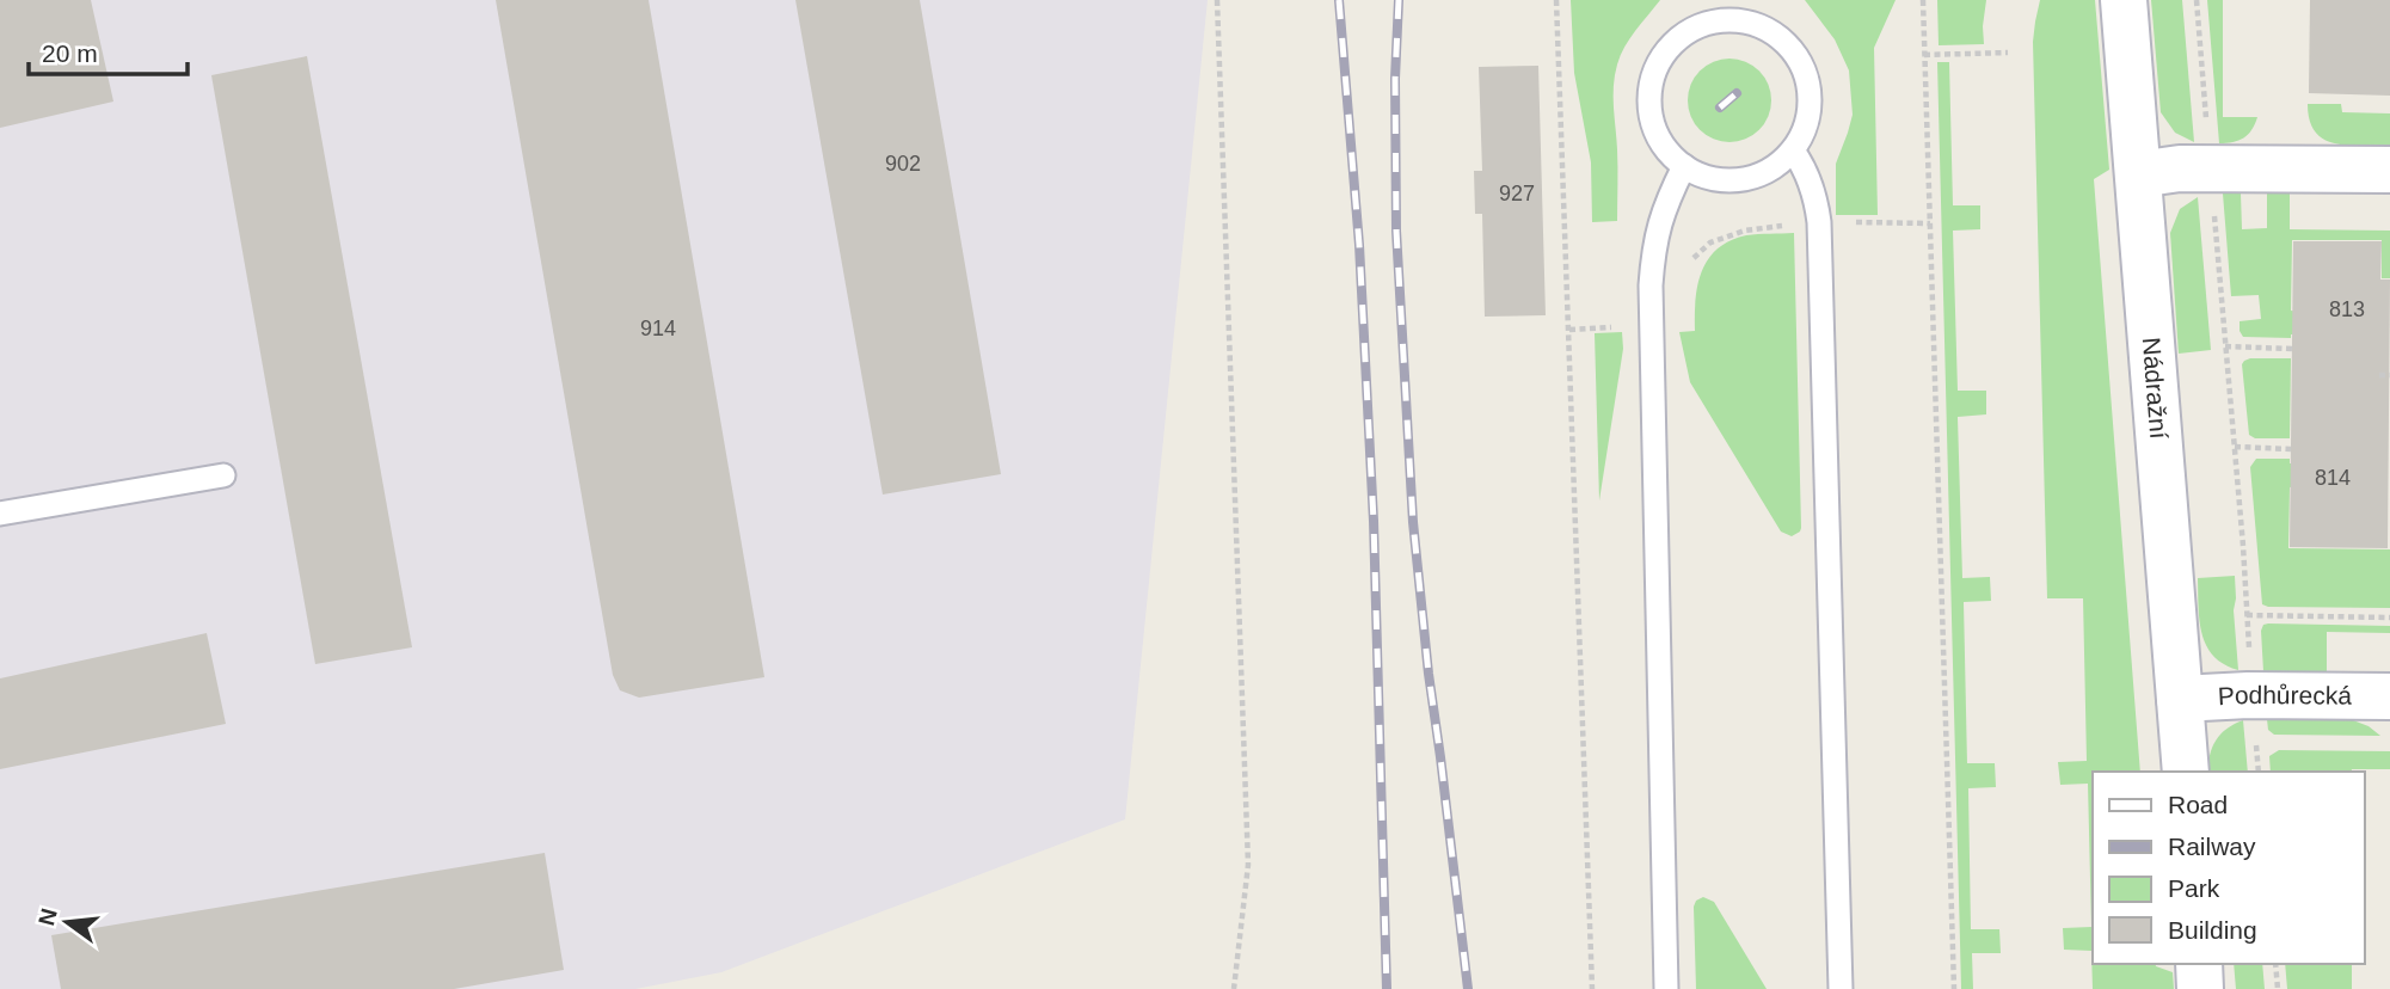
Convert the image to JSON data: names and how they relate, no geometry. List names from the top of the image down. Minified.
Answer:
{"streets":{"street":["Nádražní","Podhůrecká"]},"crossings":[["Nádražní","Podhůrecká"]],"house_numbers":["902","927","813","914","814"],"legend":["Road","Railway","Park","Building"],"scale_bar":"20 m","north":"left"}
